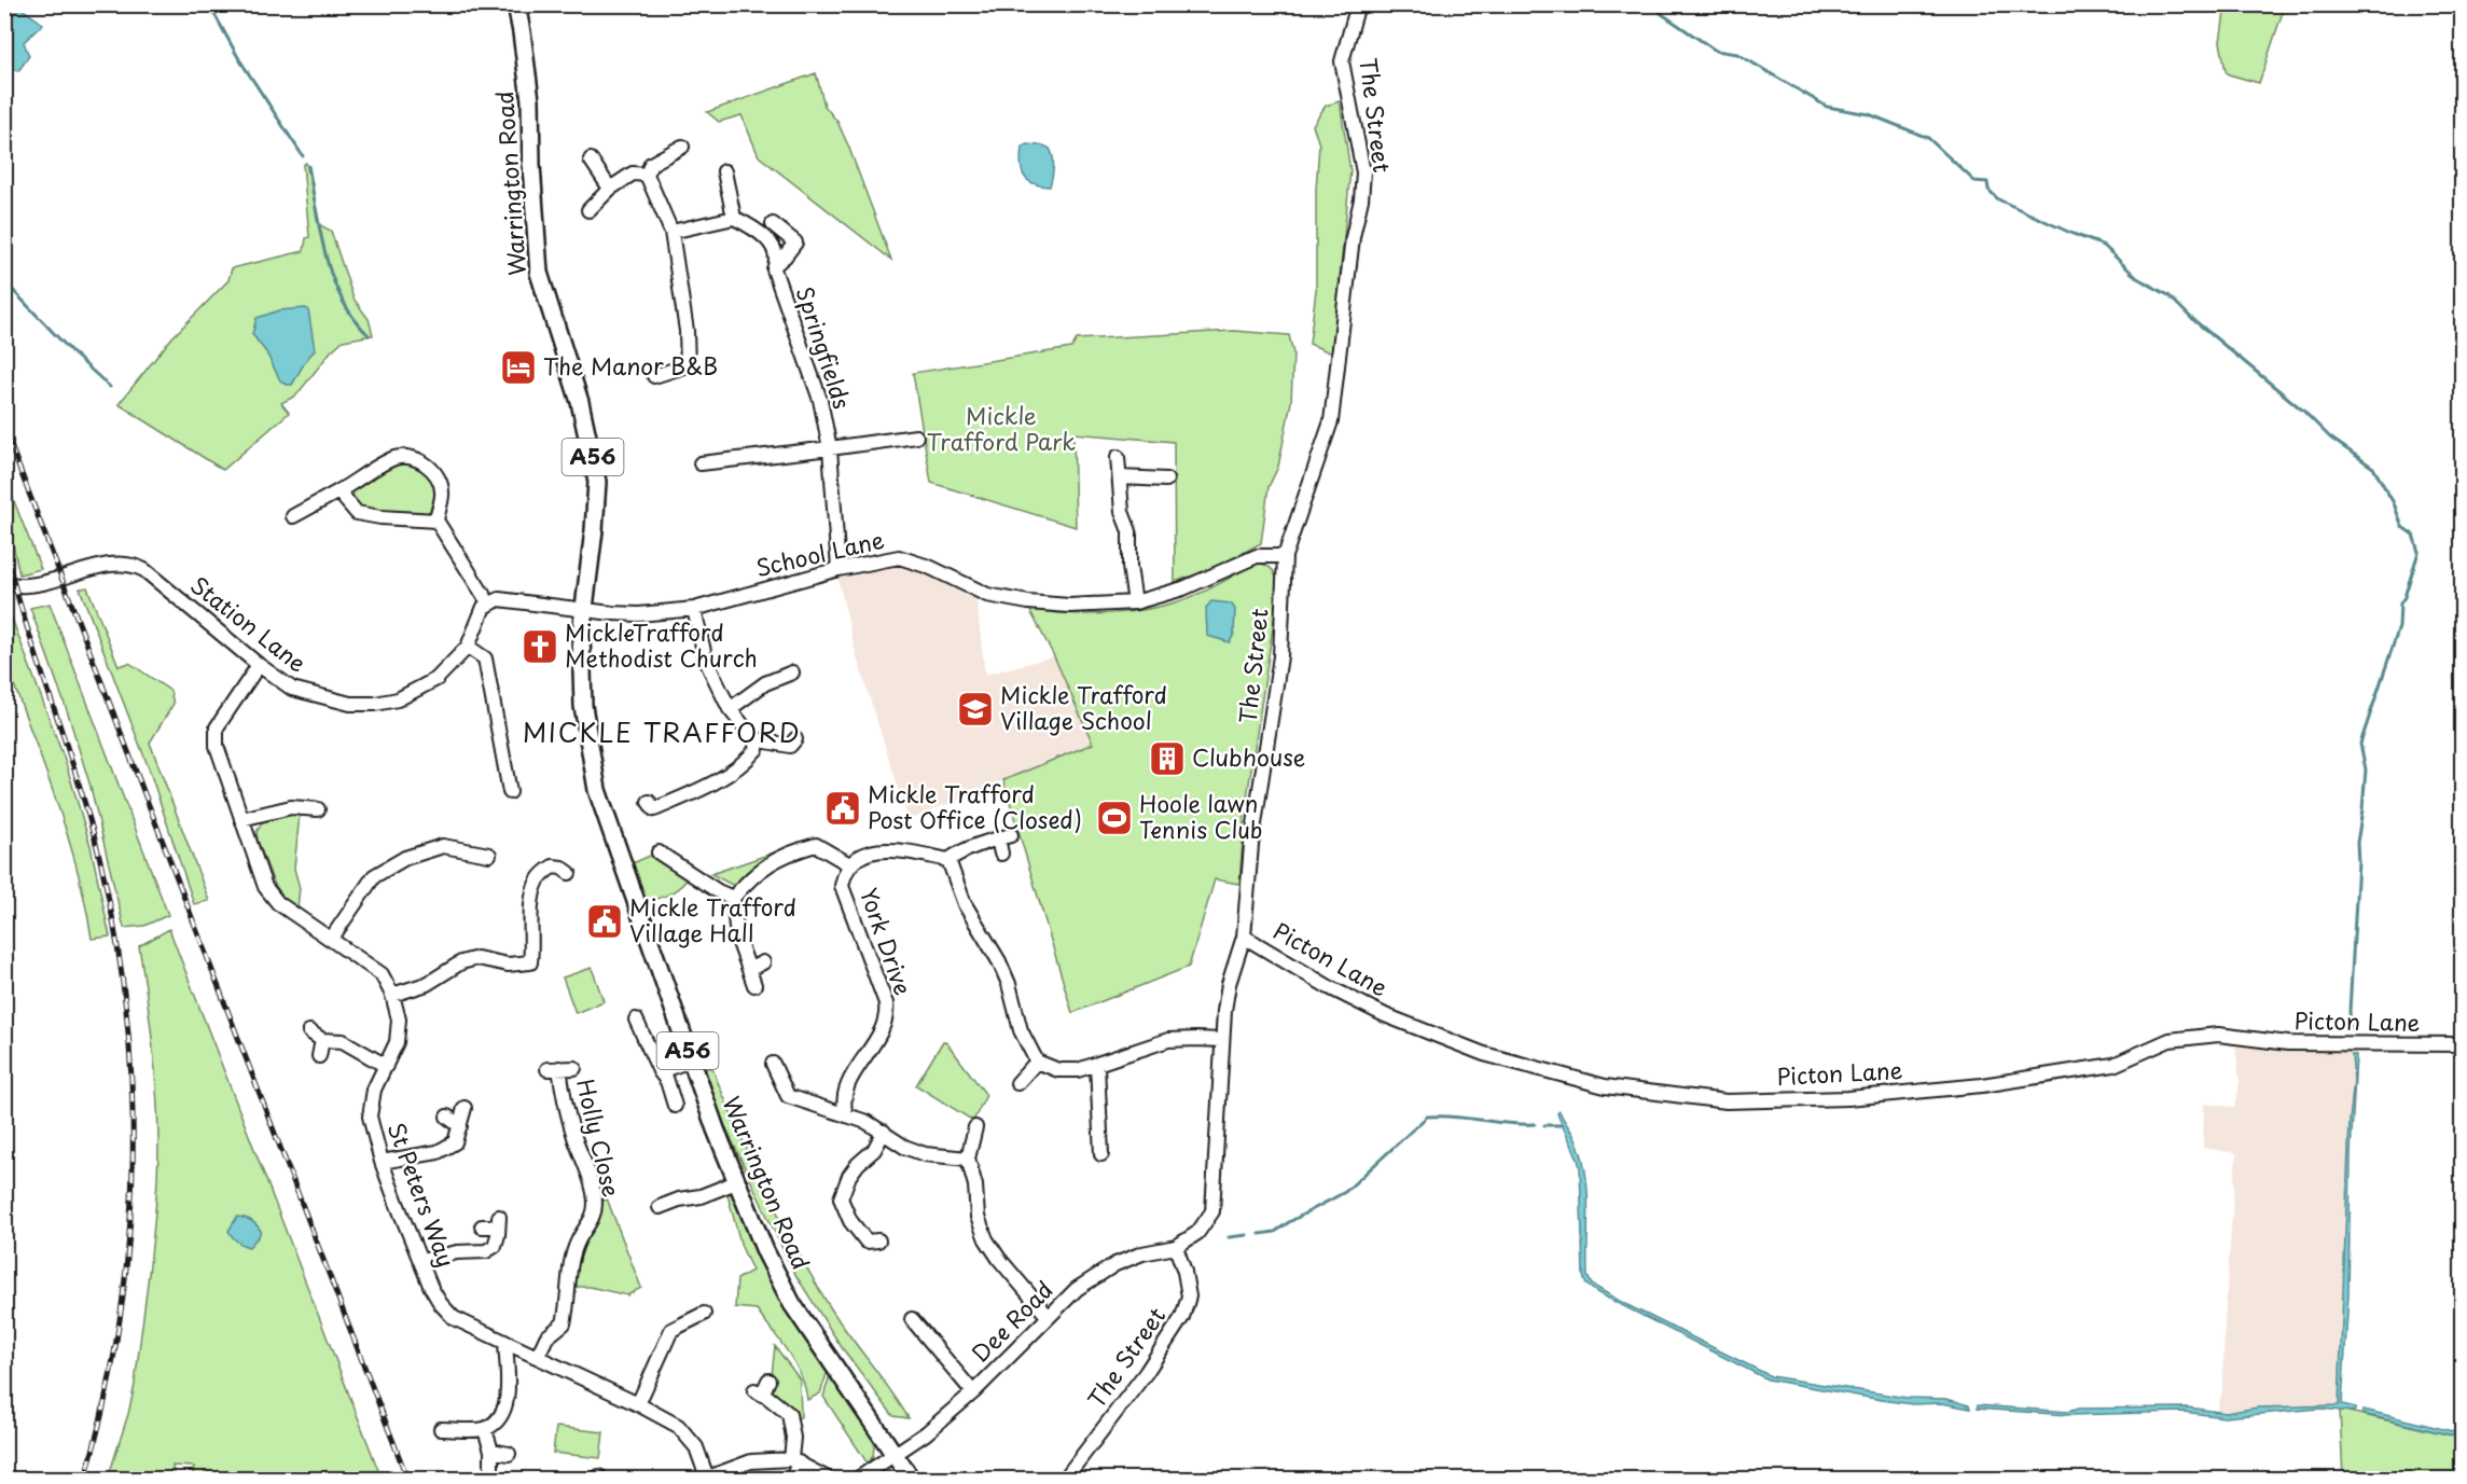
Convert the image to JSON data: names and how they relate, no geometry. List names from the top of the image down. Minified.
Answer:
{"streets":{"main road":["Warrington Road","A56"],"street":["The Street","Springfields","School Lane","Station Lane","York Drive","Picton Lane","Holly Close","St Peters Way","Dee Road"]},"crossings":[["The Street","School Lane"],["The Street","Picton Lane"],["The Street","Dee Road"],["Warrington Road","School Lane"],["Warrington Road","Dee Road"],["Springfields","School Lane"],["Station Lane","St Peters Way"],["Holly Close","St Peters Way"]],"districts":["MICKLE TRAFFORD"],"parks":["Mickle Trafford Park"],"places":{"hotel":["The Manor B&B"],"church":["MickleTrafford Methodist Church"],"school or university":["Mickle Trafford Village School"],"building":["Clubhouse"],"public building":["Mickle Trafford Post Office (Closed)","Mickle Trafford Village Hall"],"sports":["Hoole lawn Tennis Club"]}}
